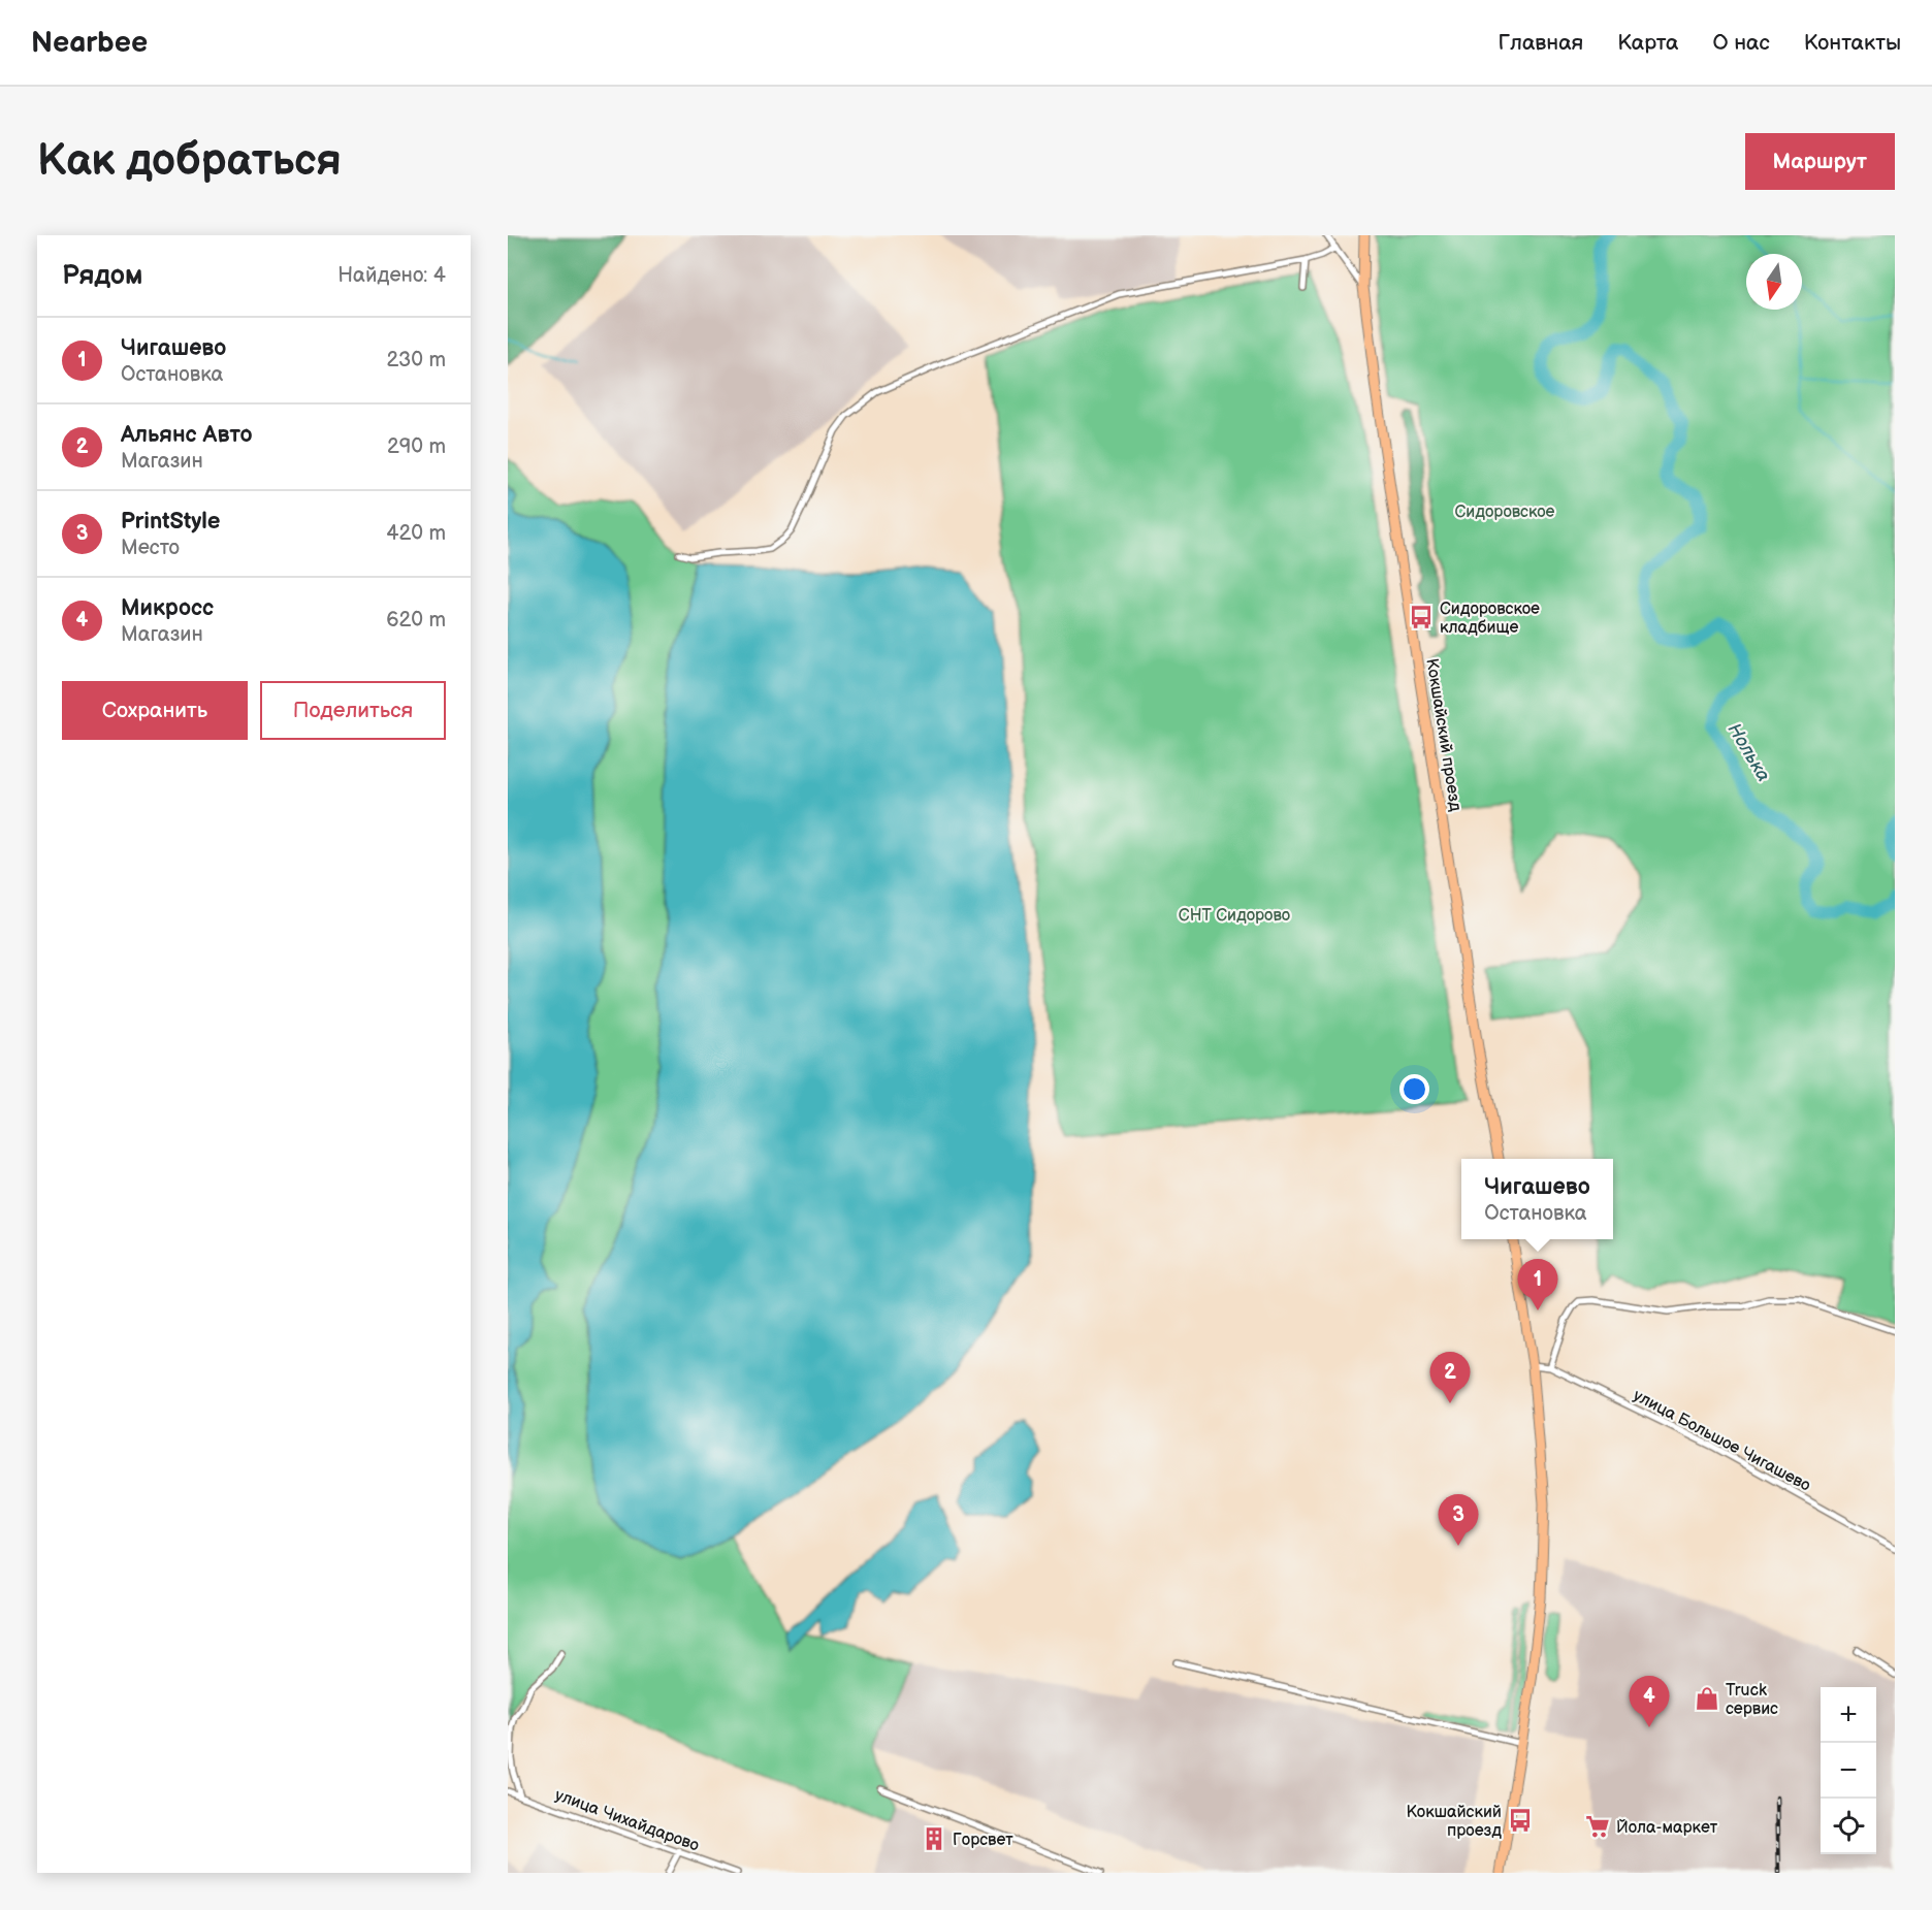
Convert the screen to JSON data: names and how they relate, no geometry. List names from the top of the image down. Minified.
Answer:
{"streets":{"main road":["Кокшайский проезд"],"street":["улица Большое Чигашево","улица Чихайдарово"]},"water":["Нолька"],"parks":["Сидоровское","СНТ Сидорово"],"places":{"bus stop":["Сидоровское кладбище","Кокшайский проезд"],"shop":["Truck сервис"],"supermarket":["Йола-маркет"],"building":["Горсвет"]},"north":"bottom","page":{"header":"Nearbee","nav":["Главная","Карта","О нас","Контакты"],"buttons":["Маршрут",["Сохранить","Поделиться"]],"title":"Как добраться","heading":["Рядом","Найдено: 4"],"list":[{"mark":"1","name":"Чигашево","note":"Остановка","value":"230 m"},{"mark":"2","name":"Альянс Авто","note":"Магазин","value":"290 m"},{"mark":"3","name":"PrintStyle","note":"Место","value":"420 m"},{"mark":"4","name":"Микросс","note":"Магазин","value":"620 m"}],"popup":["Чигашево","Остановка"],"pins":["1","2","3","4"],"map_buttons":["+","−"]}}
